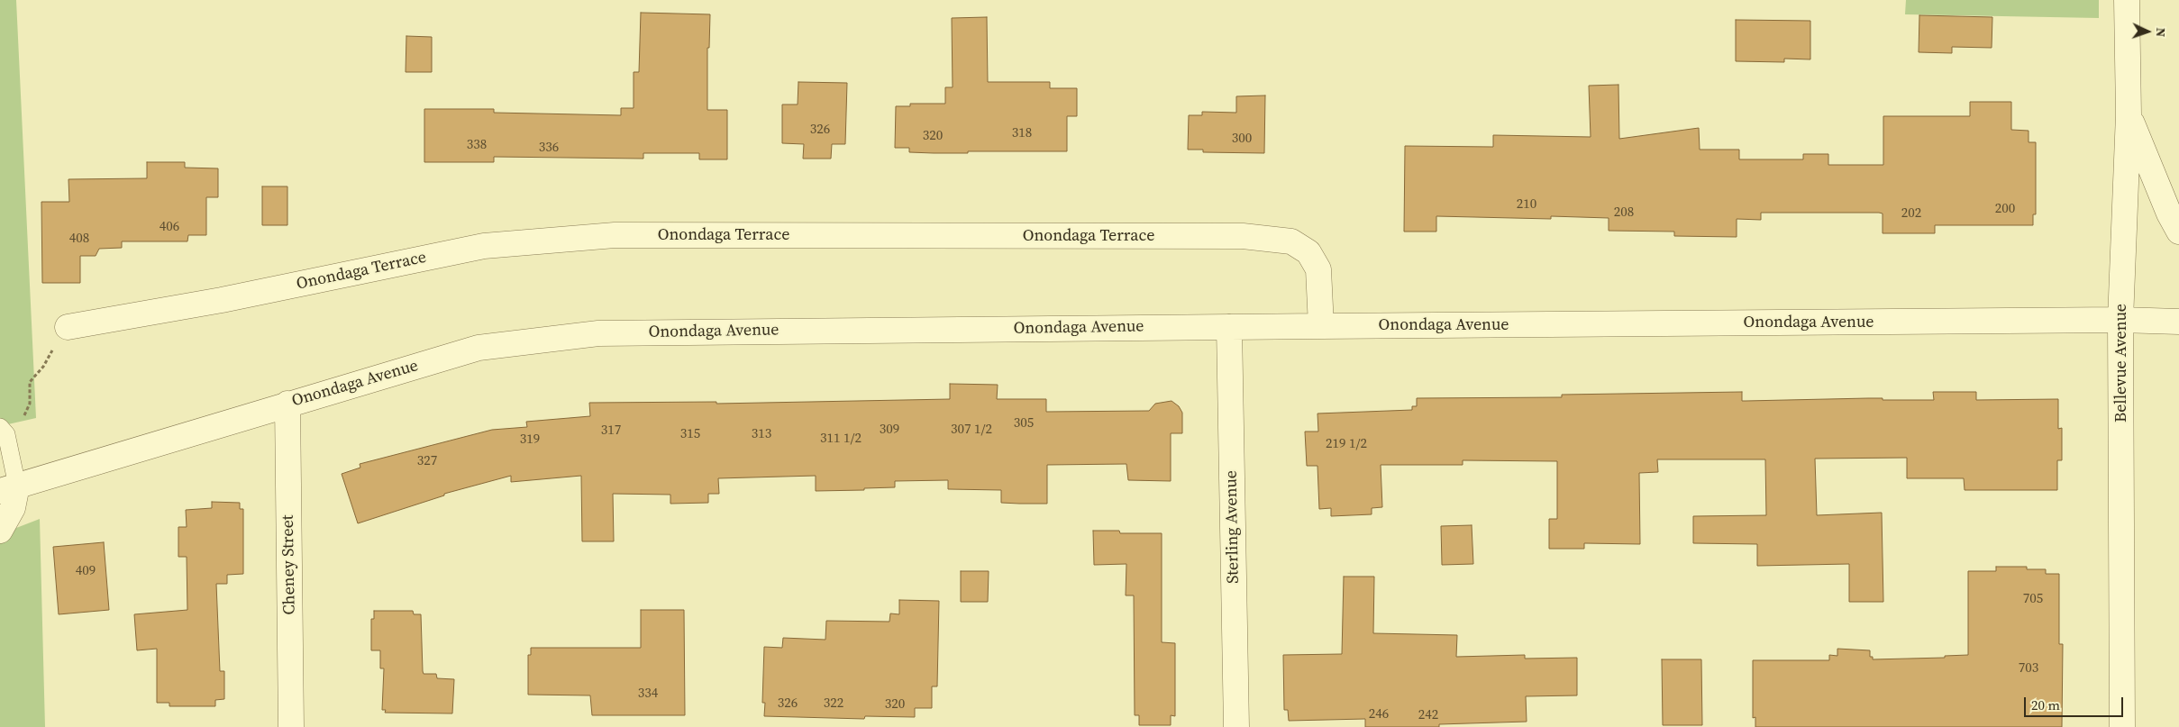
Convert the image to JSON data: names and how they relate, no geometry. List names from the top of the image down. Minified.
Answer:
{"streets":{"street":["Onondaga Terrace","Onondaga Avenue","Bellevue Avenue","Sterling Avenue","Cheney Street"]},"crossings":[["Onondaga Terrace","Onondaga Avenue"],["Onondaga Avenue","Bellevue Avenue"],["Onondaga Avenue","Sterling Avenue"],["Onondaga Avenue","Cheney Street"]],"house_numbers":["326","318","320","300","338","336","210","200","208","202","406","408","305","309","307 1/2","317","315","313","311 1/2","319","219 1/2","327","409","705","703","334","326","322","320","246","242"],"scale_bar":"20 m","north":"right"}
